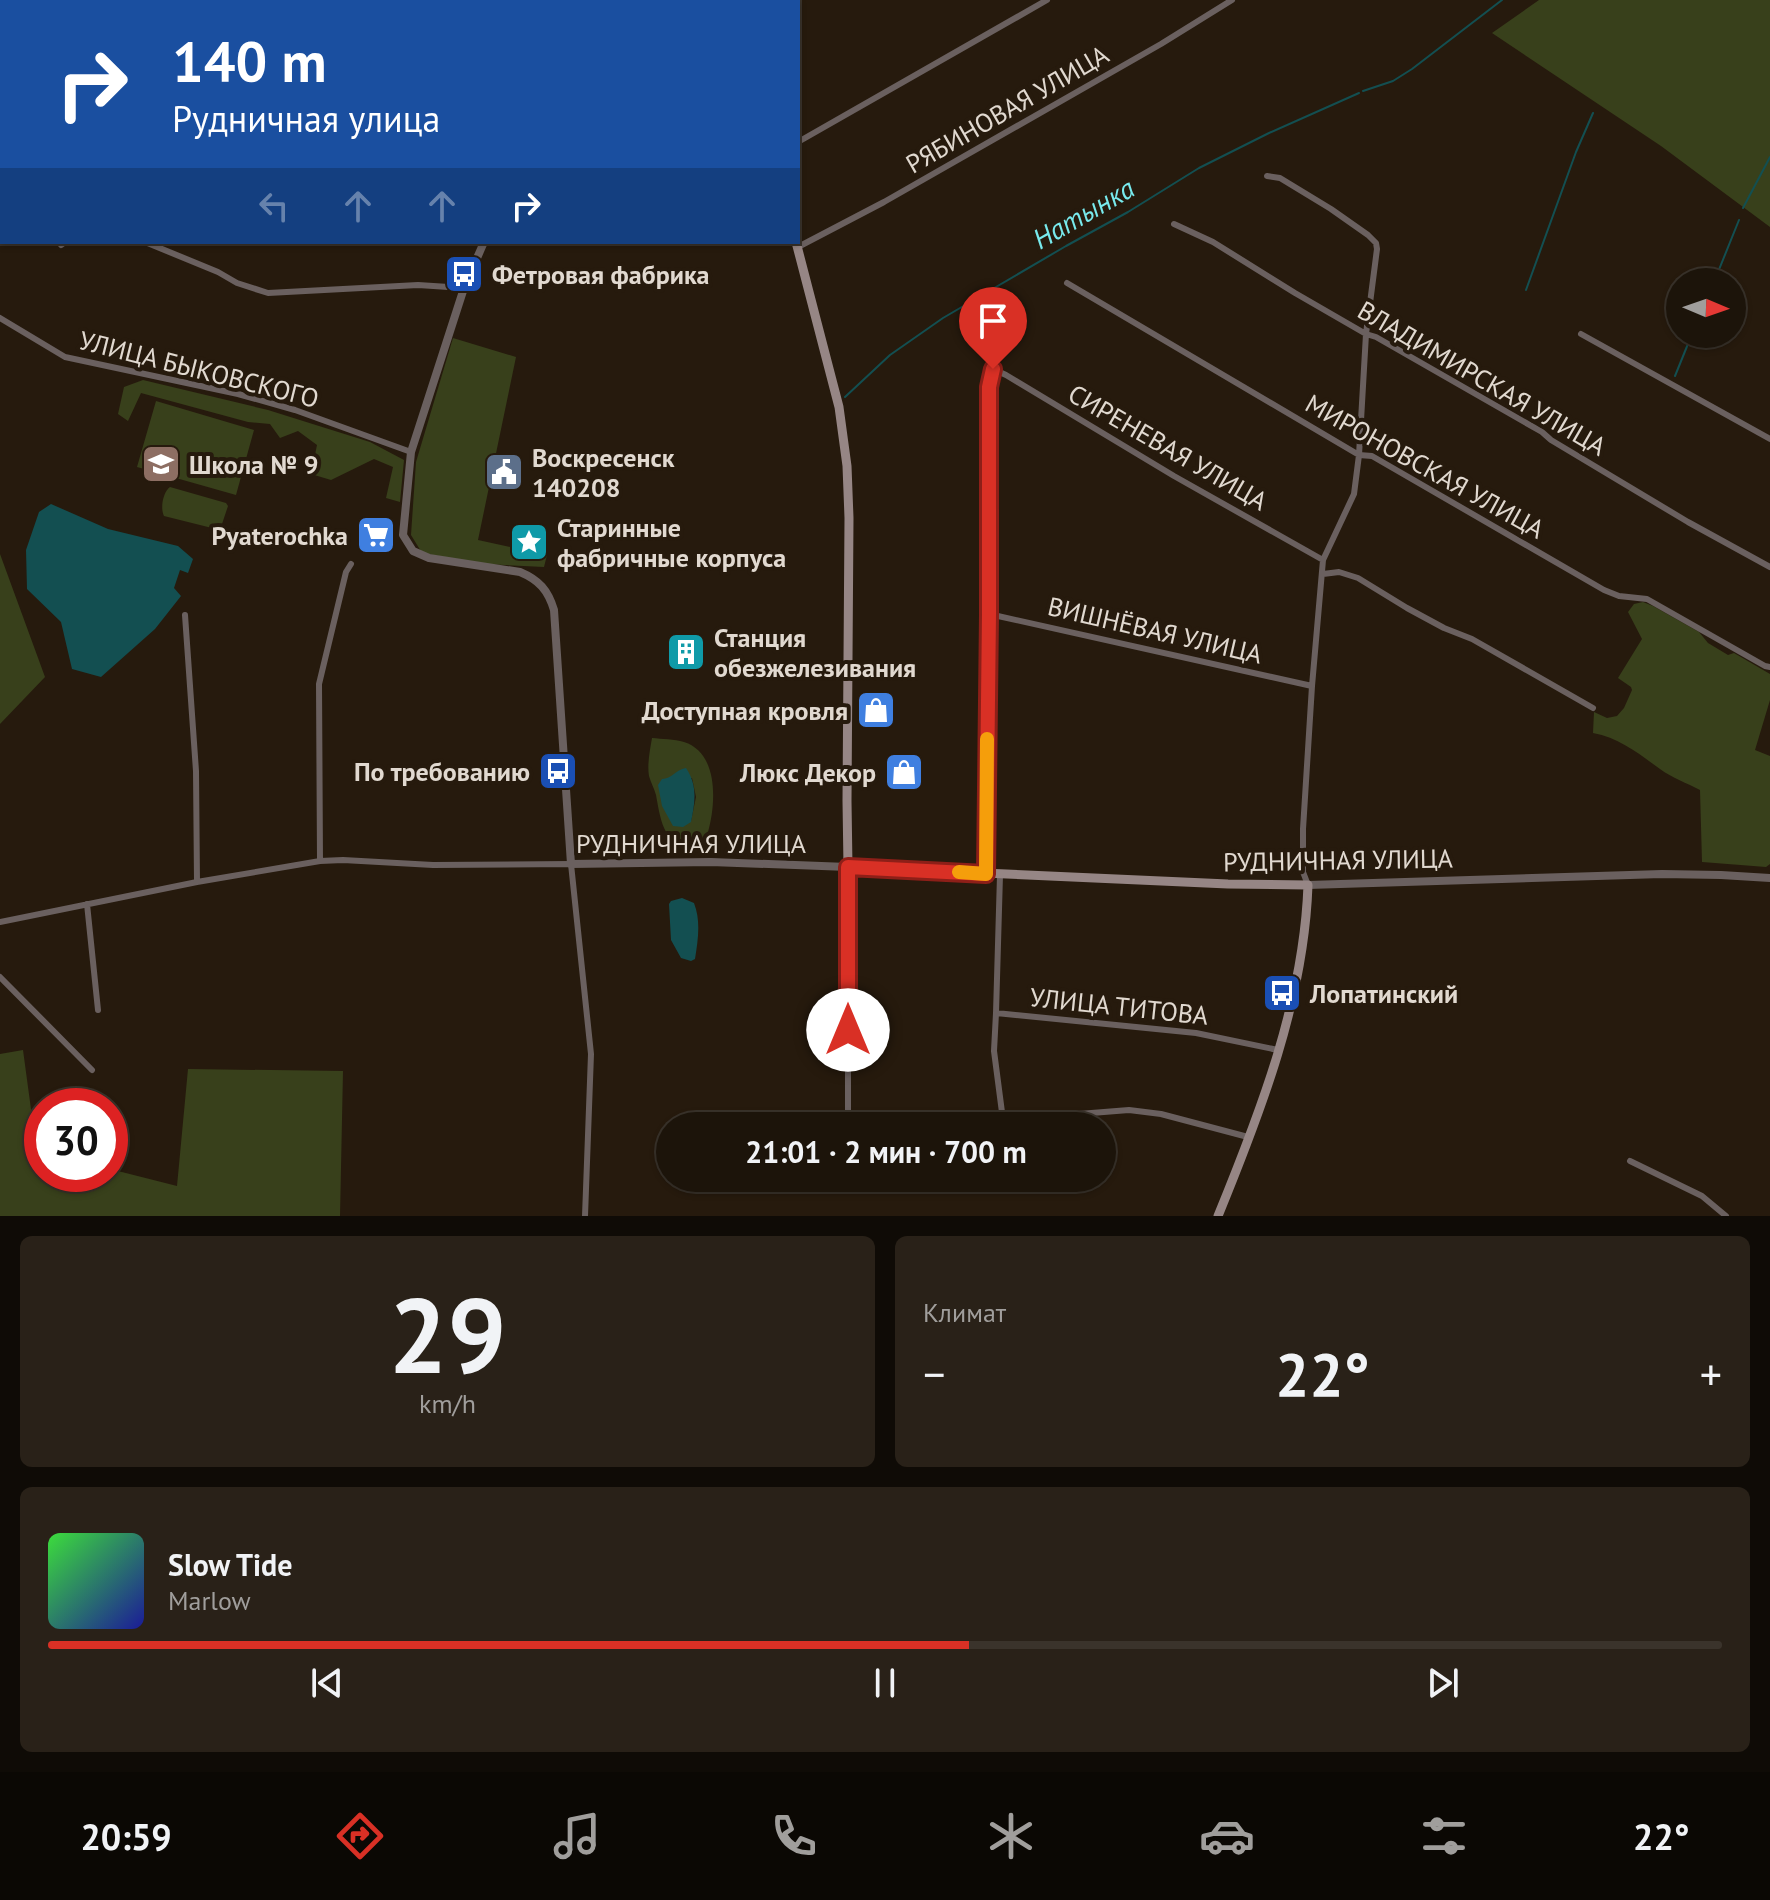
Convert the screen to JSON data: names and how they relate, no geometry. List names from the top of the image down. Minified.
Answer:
{"streets":{"main road":["РУДНИЧНАЯ УЛИЦА"],"street":["РЯБИНОВАЯ УЛИЦА","УЛИЦА БЫКОВСКОГО","ВЛАДИМИРСКАЯ УЛИЦА","СИРЕНЕВАЯ УЛИЦА","МИРОНОВСКАЯ УЛИЦА","ВИШНЁВАЯ УЛИЦА","УЛИЦА ТИТОВА"]},"crossings":[["СИРЕНЕВАЯ УЛИЦА","ВИШНЁВАЯ УЛИЦА"],["РУДНИЧНАЯ УЛИЦА","УЛИЦА ТИТОВА"]],"water":["Натынка"],"places":{"bus stop":["Фетровая фабрика","По требованию","Лопатинский"],"school or university":["Школа № 9"],"public building":["Воскресенск 140208"],"supermarket":["Pyaterochka"],"place":["Старинные фабричные корпуса"],"building":["Станция обезжелезивания"],"shop":["Доступная кровля","Люкс Декор"]},"north":"right","page":{"turn":["140 m","Рудничная улица"],"limit":"30","trip":"21:01 · 2 мин · 700 m","tile":[["29","km/h"],"Климат"],"heat":["−","22°","+"],"song":["Slow Tide","Marlow"],"tabs":["20:59","22°"]}}
